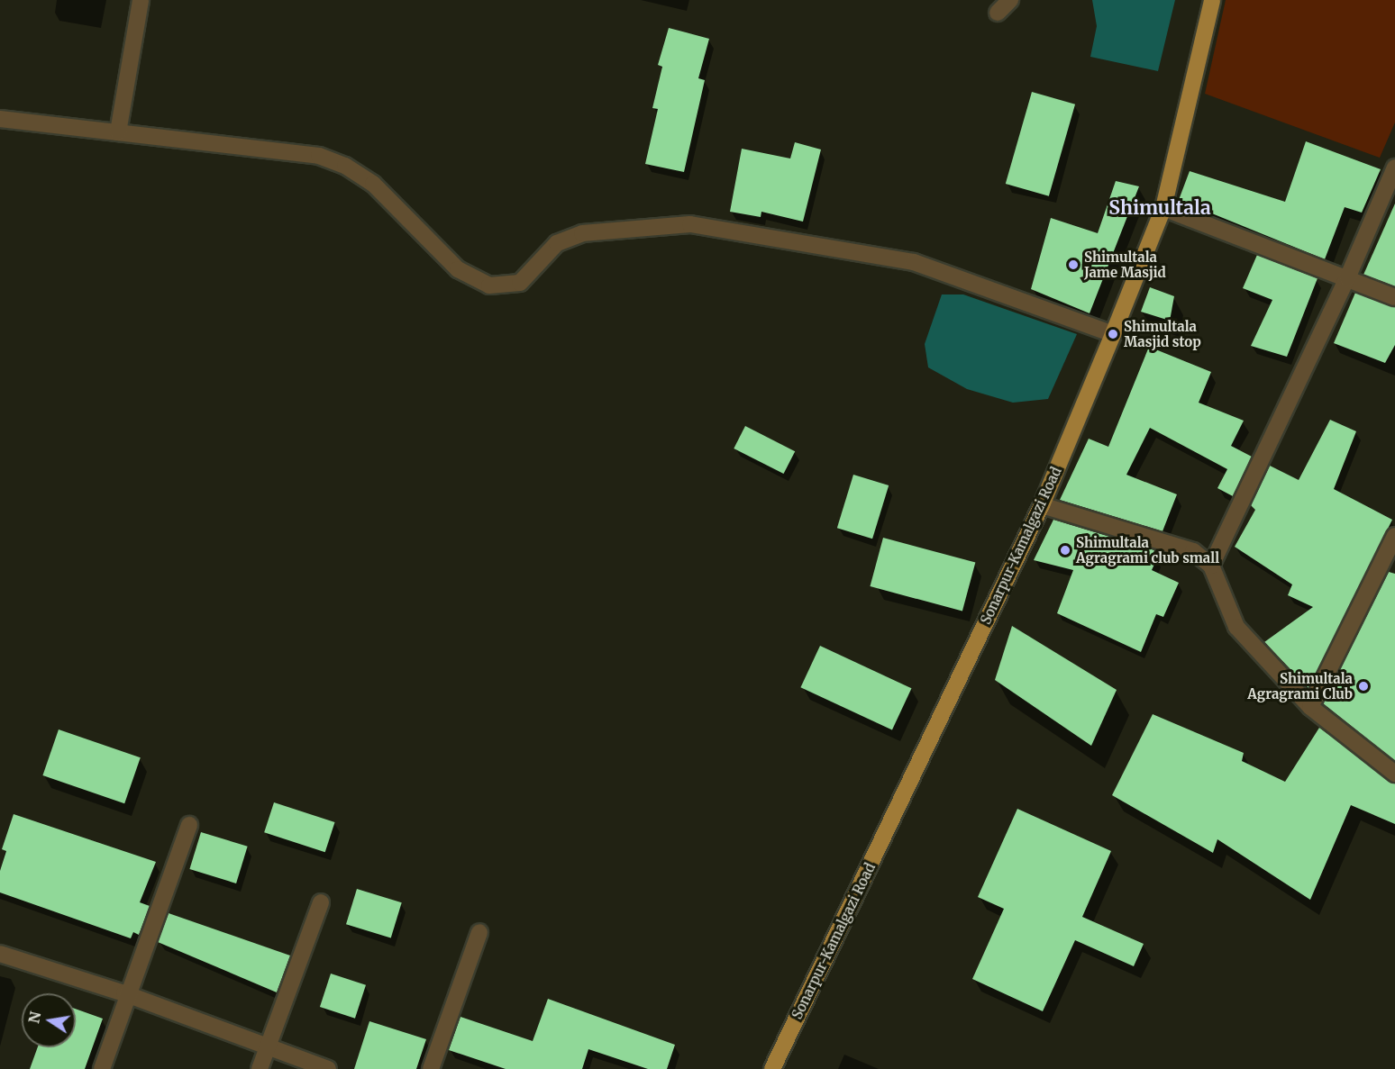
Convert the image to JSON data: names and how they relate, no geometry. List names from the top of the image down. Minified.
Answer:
{"streets":{"main road":["Sonarpur-Kamalgazi Road"]},"districts":["Shimultala"],"places":["Shimultala Jame Masjid","Shimultala Masjid stop","Shimultala Agragrami club small","Shimultala Agragrami Club"],"north":"left"}
